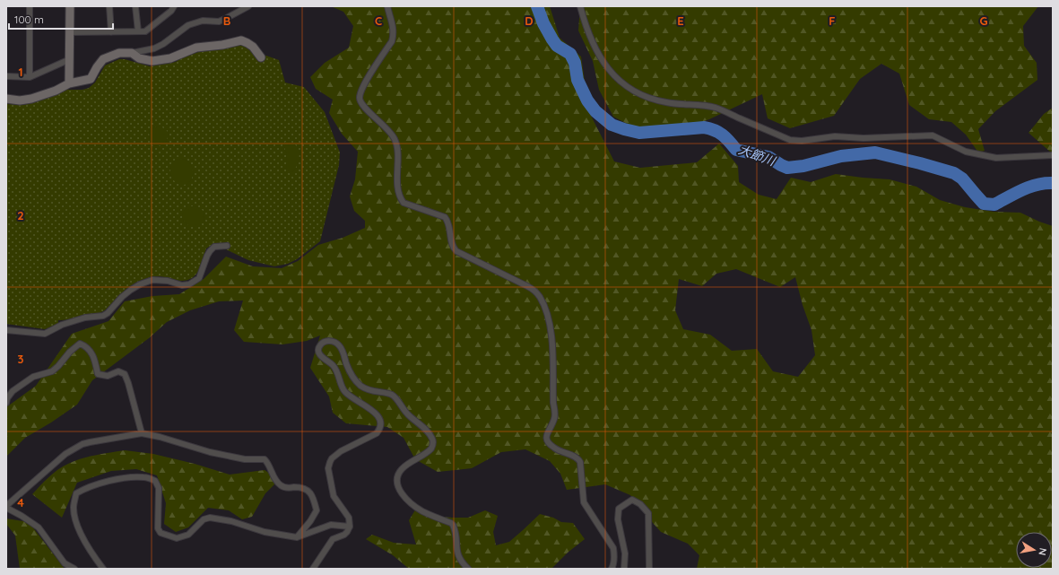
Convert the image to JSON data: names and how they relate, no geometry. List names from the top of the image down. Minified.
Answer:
{"water":["大節川"],"scale_bar":"100 m","north":"right","grid":{"columns":["B","C","D","E","F","G"],"rows":["1","2","3","4"]}}
